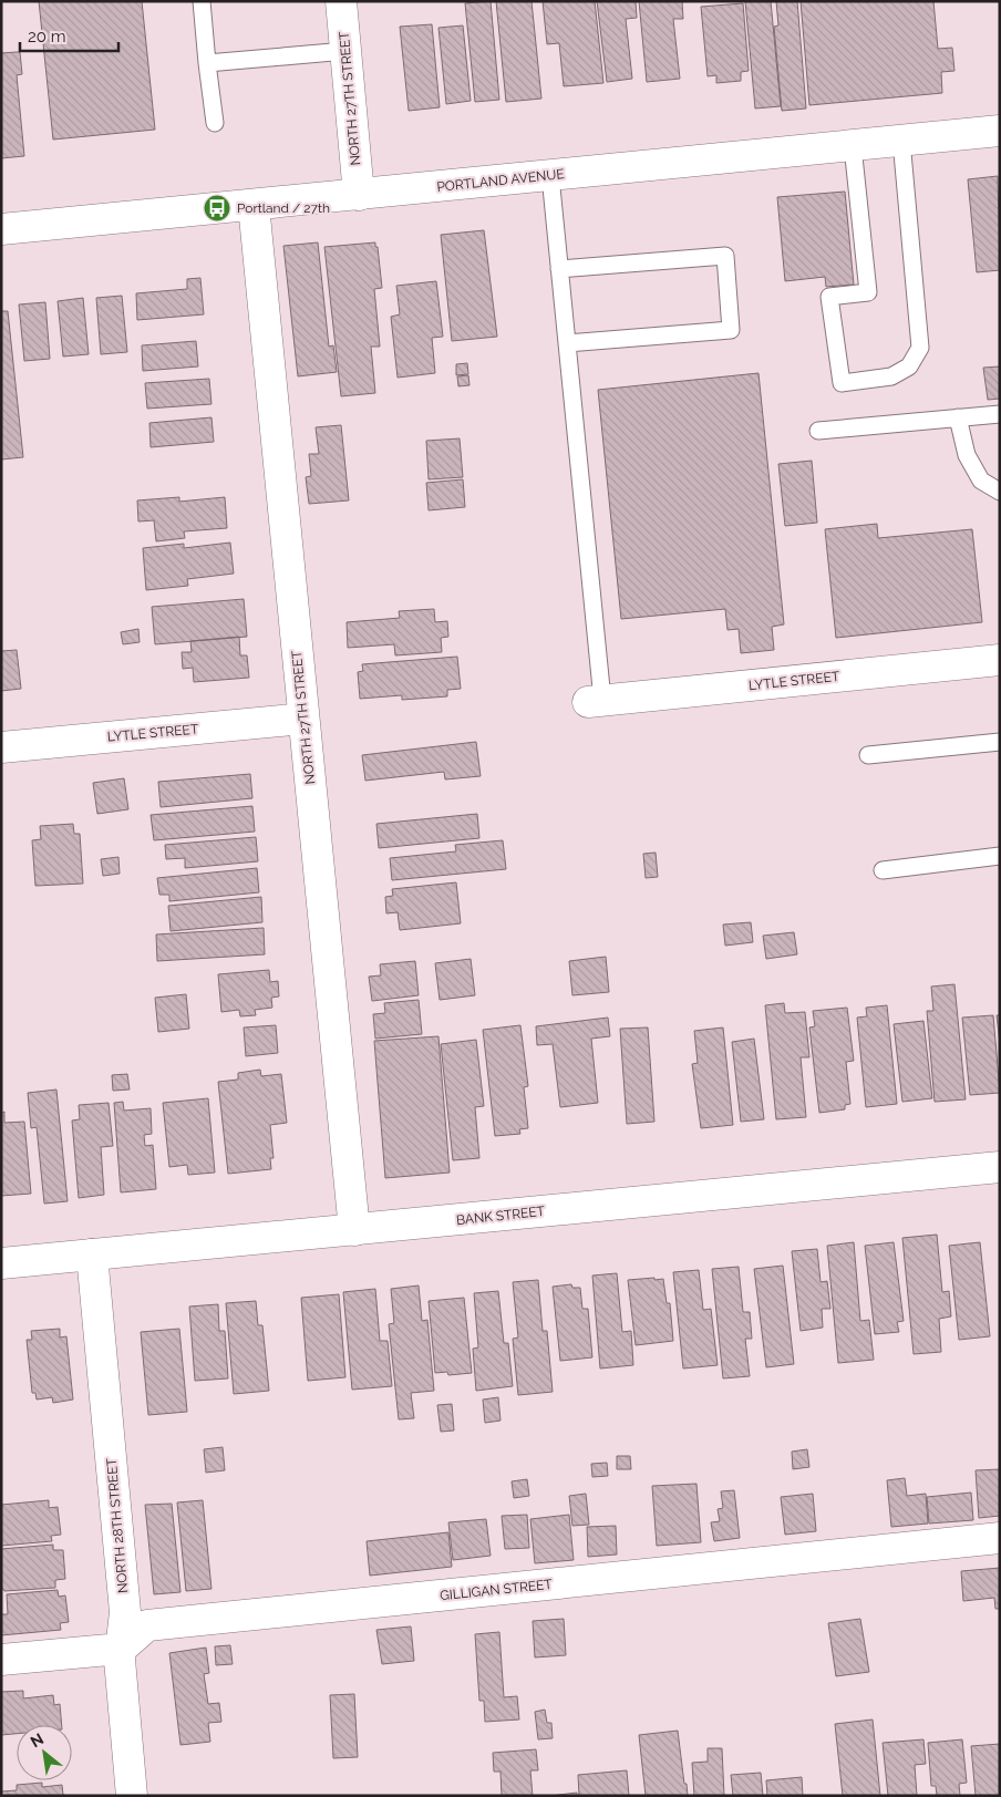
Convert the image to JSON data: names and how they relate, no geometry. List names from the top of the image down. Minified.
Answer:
{"streets":{"street":["NORTH 27TH STREET","PORTLAND AVENUE","LYTLE STREET","BANK STREET","NORTH 28TH STREET","GILLIGAN STREET"]},"crossings":[["NORTH 27TH STREET","PORTLAND AVENUE"],["NORTH 27TH STREET","LYTLE STREET"],["NORTH 27TH STREET","BANK STREET"],["BANK STREET","NORTH 28TH STREET"],["NORTH 28TH STREET","GILLIGAN STREET"]],"places":{"bus stop":["Portland / 27th"]},"scale_bar":"20 m","north":"top left"}
